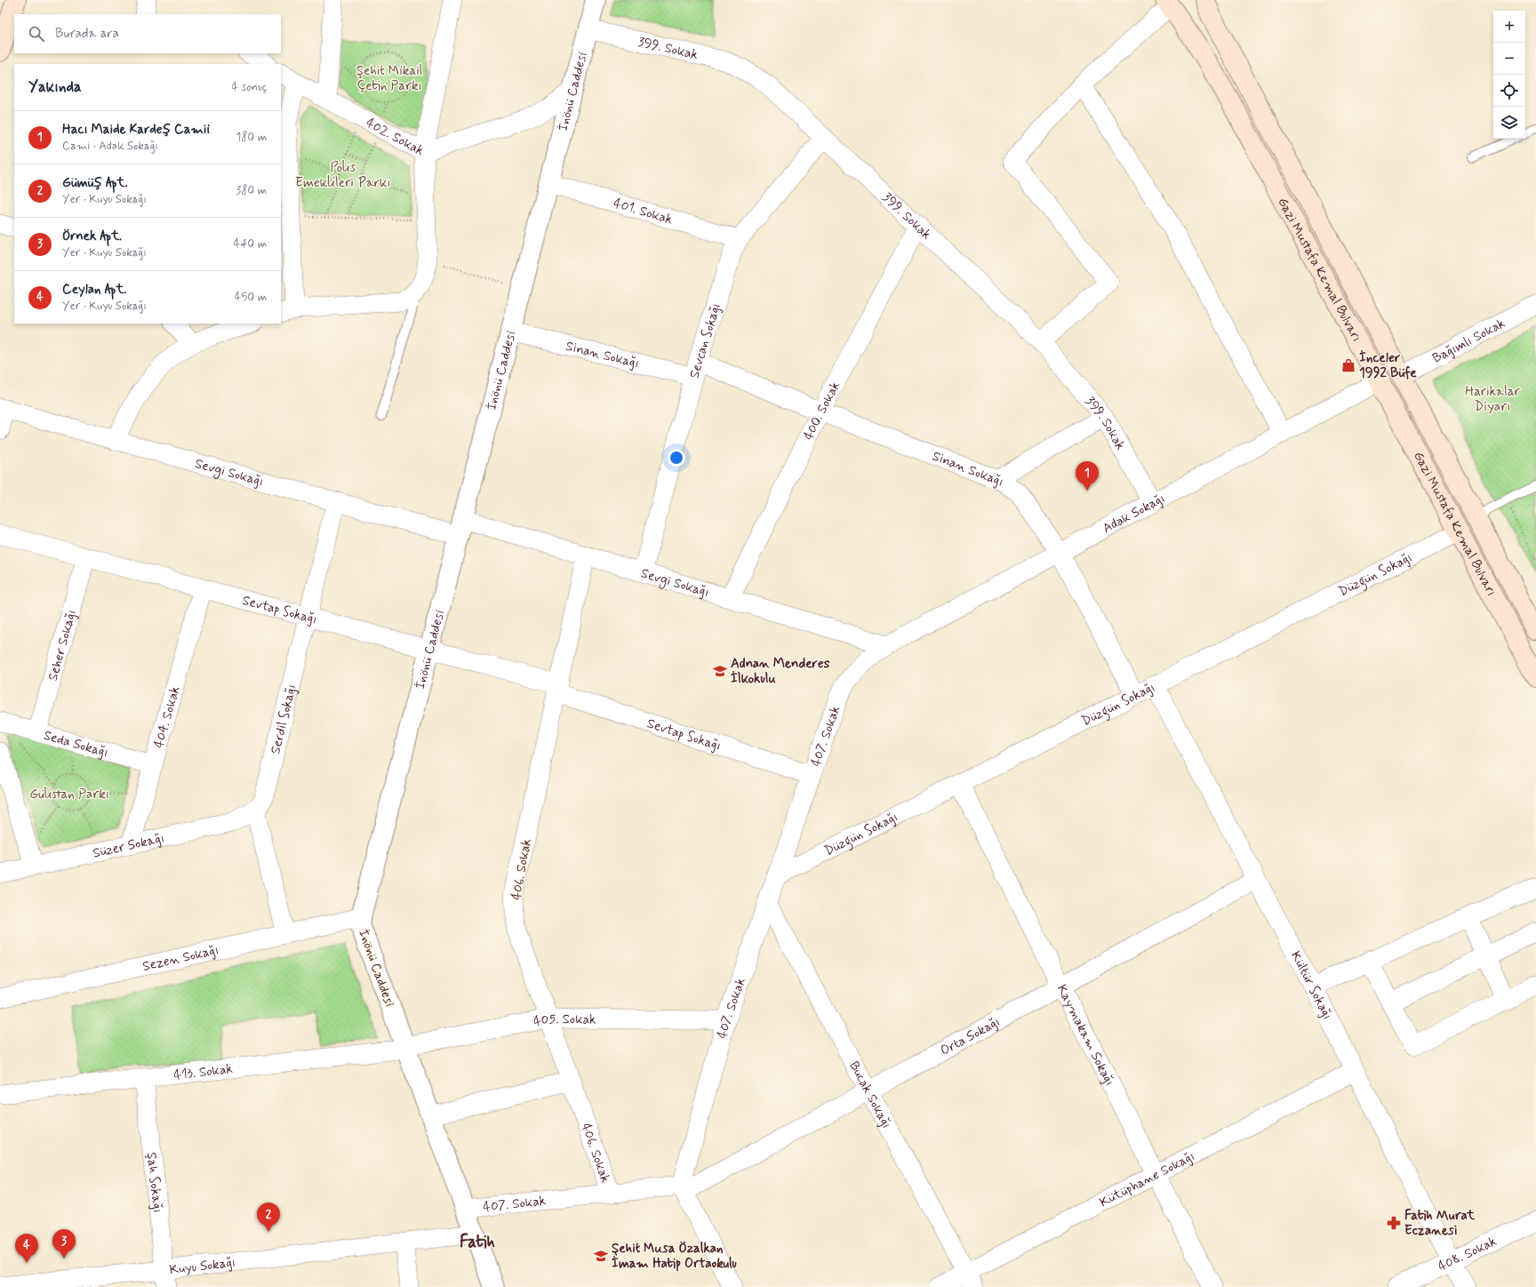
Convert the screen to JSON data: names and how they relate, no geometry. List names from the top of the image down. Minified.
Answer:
{"streets":{"main road":["Gazi Mustafa Kemal Bulvarı"],"street":["399. Sokak","İnönü Caddesi","402. Sokak","401. Sokak","Sevcan Sokağı","Bağımlı Sokak","Sinan Sokağı","400. Sokak","Sevgi Sokağı","Adak Sokağı","Düzgün Sokağı","Sevtap Sokağı","Seher Sokağı","404. Sokak","Serdil Sokağı","407. Sokak","Seda Sokağı","Süzer Sokağı","406. Sokak","Sezen Sokağı","Kültür Sokağı","405. Sokak","Orta Sokağı","Kaymakam Sokağı","413. Sokak","Bucak Sokağı","Kütüphane Sokağı","Şah Sokağı","408. Sokak","Kuyu Sokağı"]},"crossings":[["399. Sokak","İnönü Caddesi"],["399. Sokak","Sevcan Sokağı"],["399. Sokak","400. Sokak"],["399. Sokak","Adak Sokağı"],["İnönü Caddesi","402. Sokak"],["İnönü Caddesi","401. Sokak"],["İnönü Caddesi","Sinan Sokağı"],["İnönü Caddesi","Sevgi Sokağı"],["İnönü Caddesi","Sevtap Sokağı"],["İnönü Caddesi","407. Sokak"],["İnönü Caddesi","Sezen Sokağı"],["İnönü Caddesi","405. Sokak"],["İnönü Caddesi","413. Sokak"],["İnönü Caddesi","Kuyu Sokağı"],["401. Sokak","Sevcan Sokağı"],["Gazi Mustafa Kemal Bulvarı","Bağımlı Sokak"],["Gazi Mustafa Kemal Bulvarı","Adak Sokağı"],["Gazi Mustafa Kemal Bulvarı","Düzgün Sokağı"],["Sevcan Sokağı","Sinan Sokağı"],["Sevcan Sokağı","Sevgi Sokağı"],["Sinan Sokağı","400. Sokak"],["Sinan Sokağı","Adak Sokağı"],["Sinan Sokağı","Düzgün Sokağı"],["400. Sokak","Sevgi Sokağı"],["Sevgi Sokağı","Adak Sokağı"],["Sevgi Sokağı","Serdil Sokağı"],["Sevgi Sokağı","407. Sokak"],["Sevgi Sokağı","406. Sokak"],["Adak Sokağı","407. Sokak"],["Düzgün Sokağı","407. Sokak"],["Düzgün Sokağı","Kültür Sokağı"],["Düzgün Sokağı","Kaymakam Sokağı"],["Sevtap Sokağı","Seher Sokağı"],["Sevtap Sokağı","404. Sokak"],["Sevtap Sokağı","Serdil Sokağı"],["Sevtap Sokağı","407. Sokak"],["Sevtap Sokağı","406. Sokak"],["Seher Sokağı","Seda Sokağı"],["404. Sokak","Seda Sokağı"],["404. Sokak","Süzer Sokağı"],["Serdil Sokağı","Süzer Sokağı"],["407. Sokak","406. Sokak"],["407. Sokak","405. Sokak"],["407. Sokak","Orta Sokağı"],["407. Sokak","Bucak Sokağı"],["406. Sokak","405. Sokak"],["Kültür Sokağı","Orta Sokağı"],["Kültür Sokağı","Kütüphane Sokağı"],["Kültür Sokağı","408. Sokak"],["405. Sokak","413. Sokak"],["Orta Sokağı","Kaymakam Sokağı"],["Orta Sokağı","Bucak Sokağı"],["Kaymakam Sokağı","Kütüphane Sokağı"],["413. Sokak","Şah Sokağı"],["Bucak Sokağı","Kütüphane Sokağı"],["Şah Sokağı","Kuyu Sokağı"]],"districts":["Fatih"],"parks":["Şehit Mikail Çetin Parkı","Polis Emeklileri Parkı","Harikalar Diyarı","Gülistan Parkı"],"places":{"shop":["İnceler 1992 Büfe"],"school or university":["Adnan Menderes İlkokulu","Şehit Musa Özalkan İmam Hatip Ortaokulu"],"pharmacy":["Fatih Murat Eczanesi"]},"page":{"map_buttons":["+","−"],"search":"Burada ara","heading":["Yakında","4 sonuç"],"list":[{"mark":"1","name":"Hacı Maide Kardeş Camii","note":"Cami · Adak Sokağı","value":"180 m"},{"mark":"2","name":"Gümüş Apt.","note":"Yer · Kuyu Sokağı","value":"380 m"},{"mark":"3","name":"Örnek Apt.","note":"Yer · Kuyu Sokağı","value":"440 m"},{"mark":"4","name":"Ceylan Apt.","note":"Yer · Kuyu Sokağı","value":"450 m"}],"pins":["1","2","3","4"]}}
